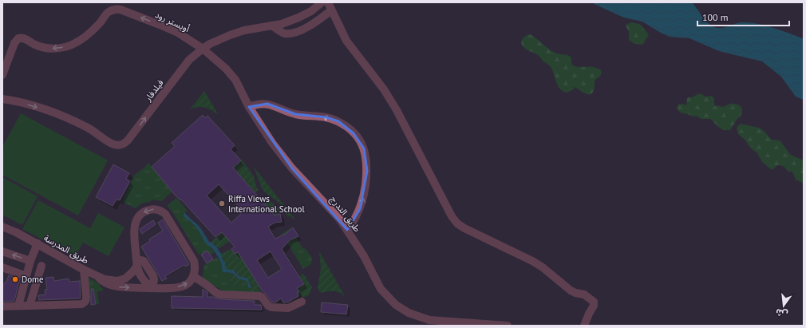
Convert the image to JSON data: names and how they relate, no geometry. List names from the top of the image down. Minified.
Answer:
{"streets":{"street":["أويستر رود","فيلدفار","طريق التدرج","طريق المدرسة"]},"crossings":[["أويستر رود","فيلدفار"],["أويستر رود","طريق التدرج"],["فيلدفار","طريق التدرج"]],"one_way":["أويستر رود","فيلدفار"],"places":["Riffa Views International School","Dome"],"scale_bar":"100 m","north":"bottom"}
